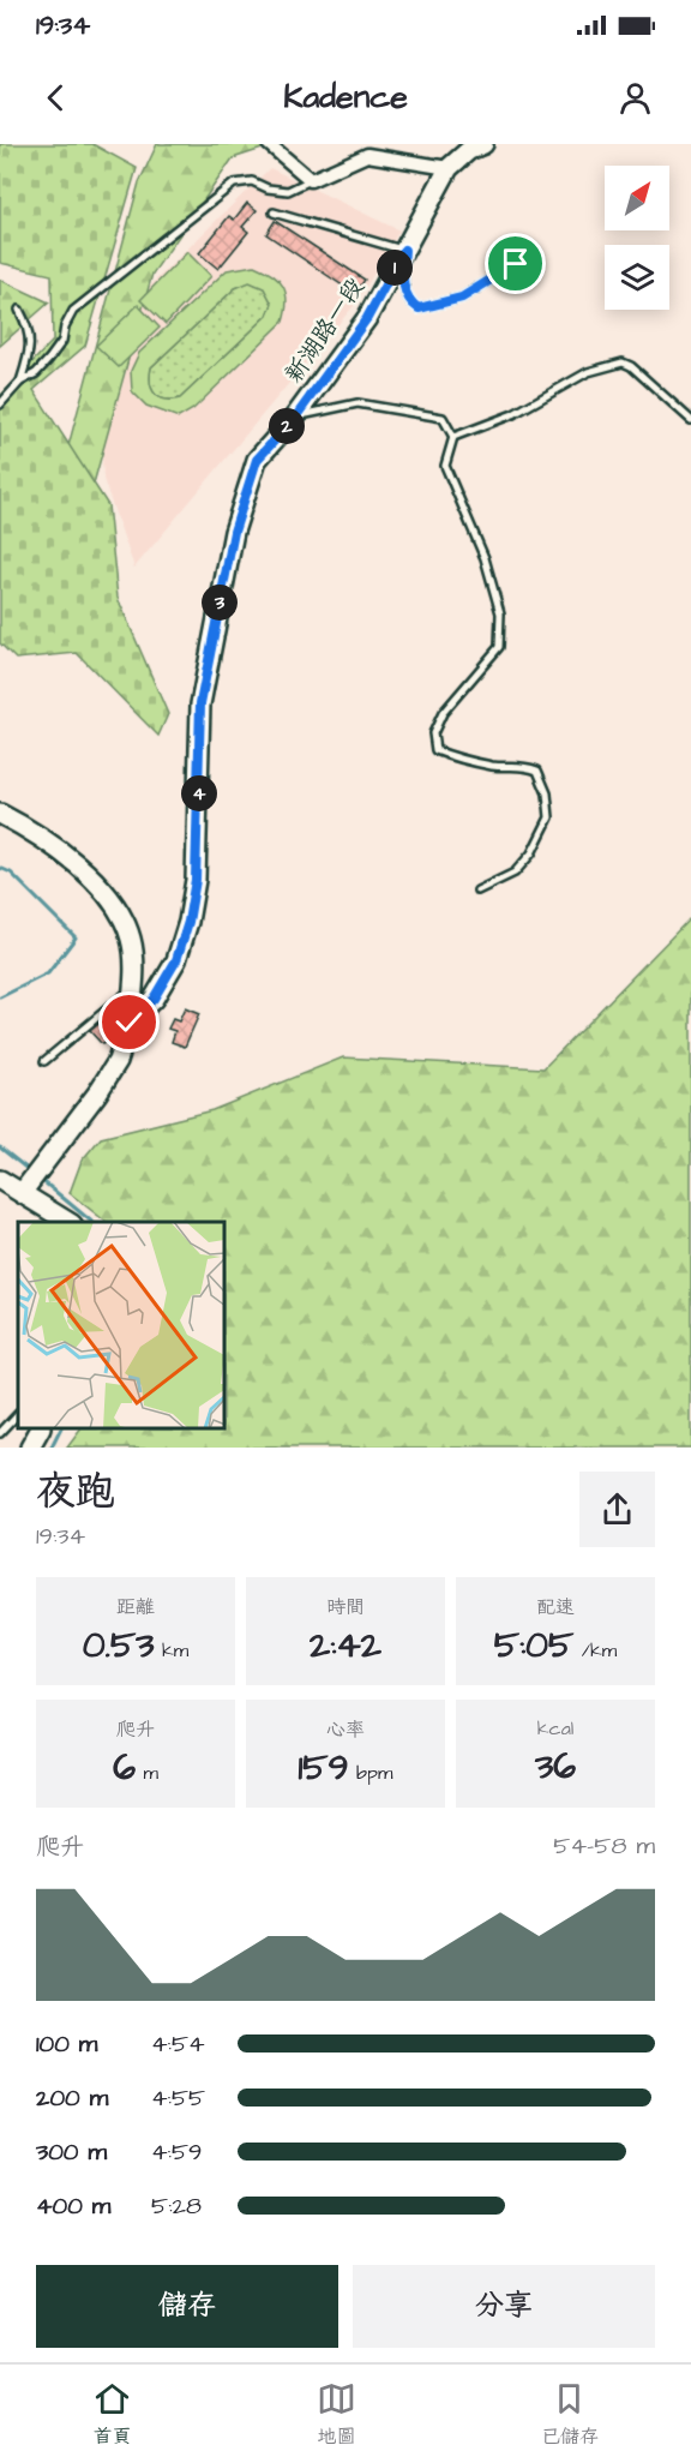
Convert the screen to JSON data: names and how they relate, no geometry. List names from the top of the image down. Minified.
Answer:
{"streets":{"street":["新湖路一段"]},"north":"top right","page":{"status":"19:34","header":"Kadence","pins":["1","2","3","4"],"heading":["夜跑","19:34"],"stats":[["距離","0.53 km"],["時間","2:42"],["配速","5:05 /km"],["爬升","6 m"],["心率","159 bpm"],["kcal","36"]],"chart":["爬升","54–58 m"],"list":[{"name":"100 m","note":"4:54"},{"name":"200 m","note":"4:55"},{"name":"300 m","note":"4:59"},{"name":"400 m","note":"5:28"}],"buttons":["儲存","分享"],"tabs":["首頁","地圖","已儲存"]}}
